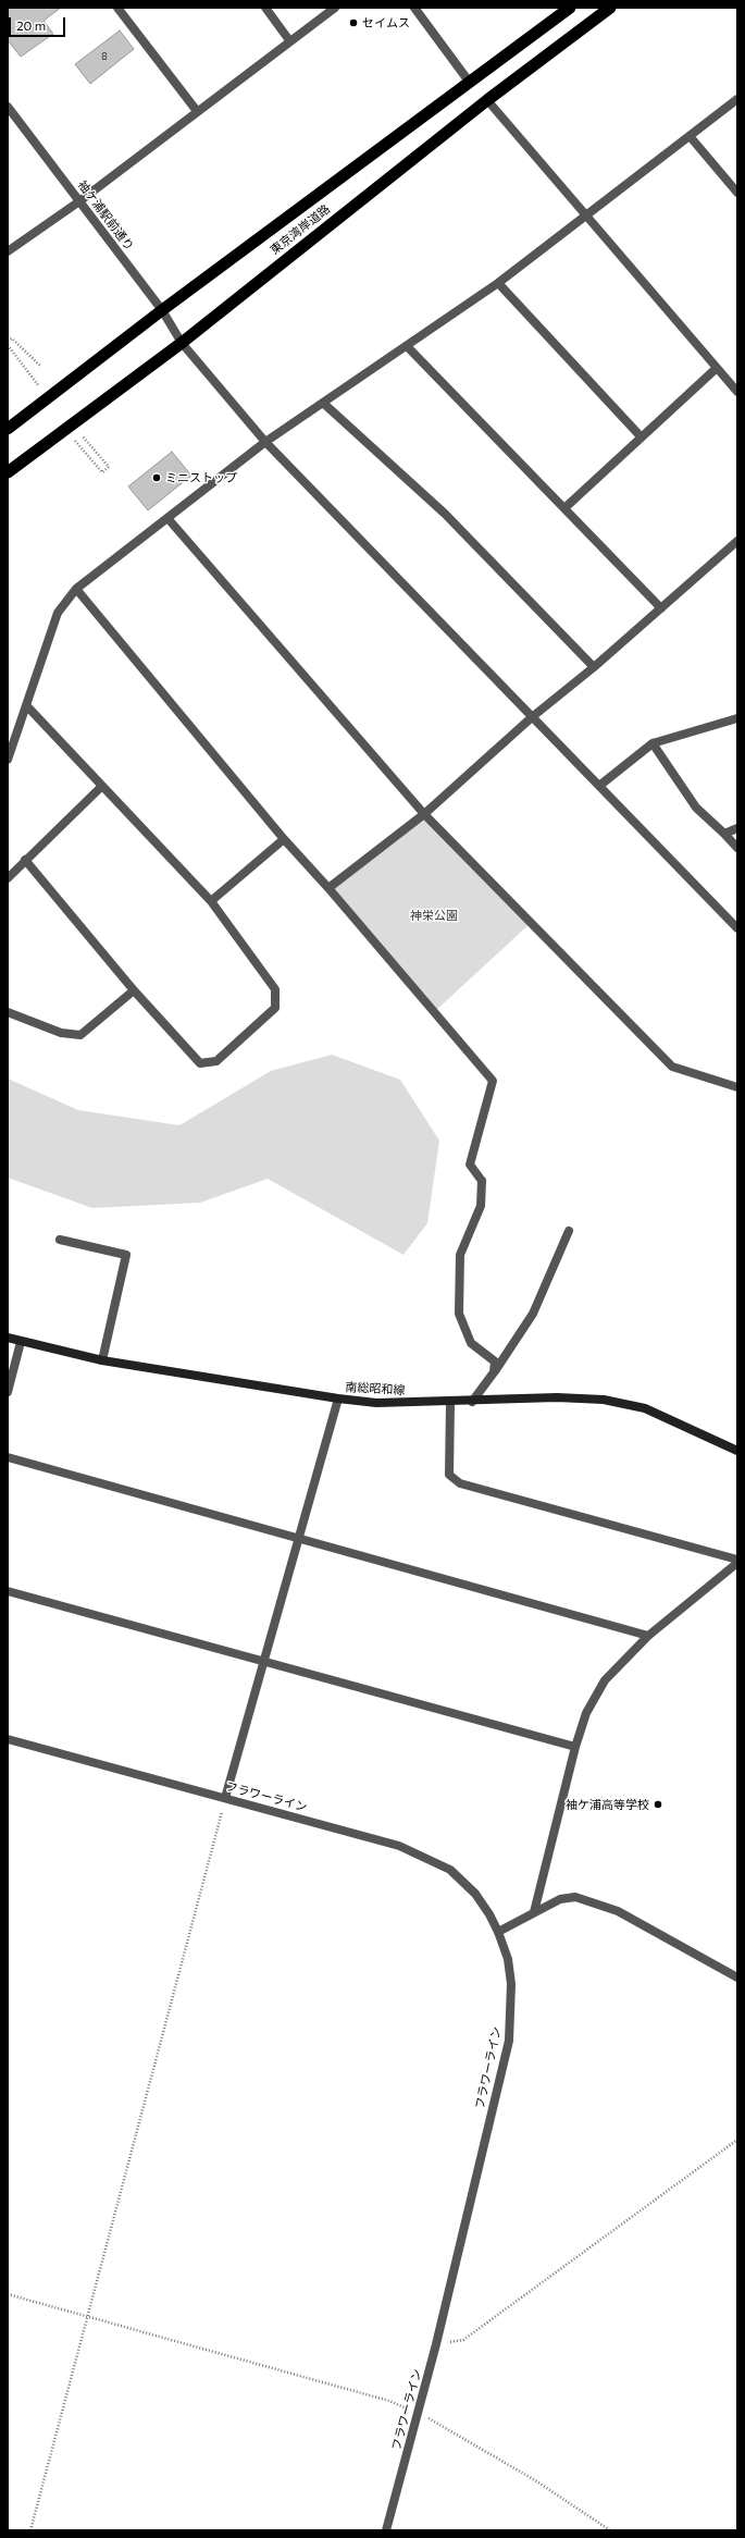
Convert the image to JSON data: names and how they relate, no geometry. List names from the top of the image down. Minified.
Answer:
{"streets":{"highway":["東京湾岸道路"],"main road":["南総昭和線"],"street":["袖ケ浦駅前通り","フラワーライン"]},"crossings":[["袖ケ浦駅前通り","東京湾岸道路"]],"parks":["神栄公園"],"places":["セイムス","ミニストップ","袖ケ浦高等学校"],"house_numbers":["8"],"scale_bar":"20 m"}
